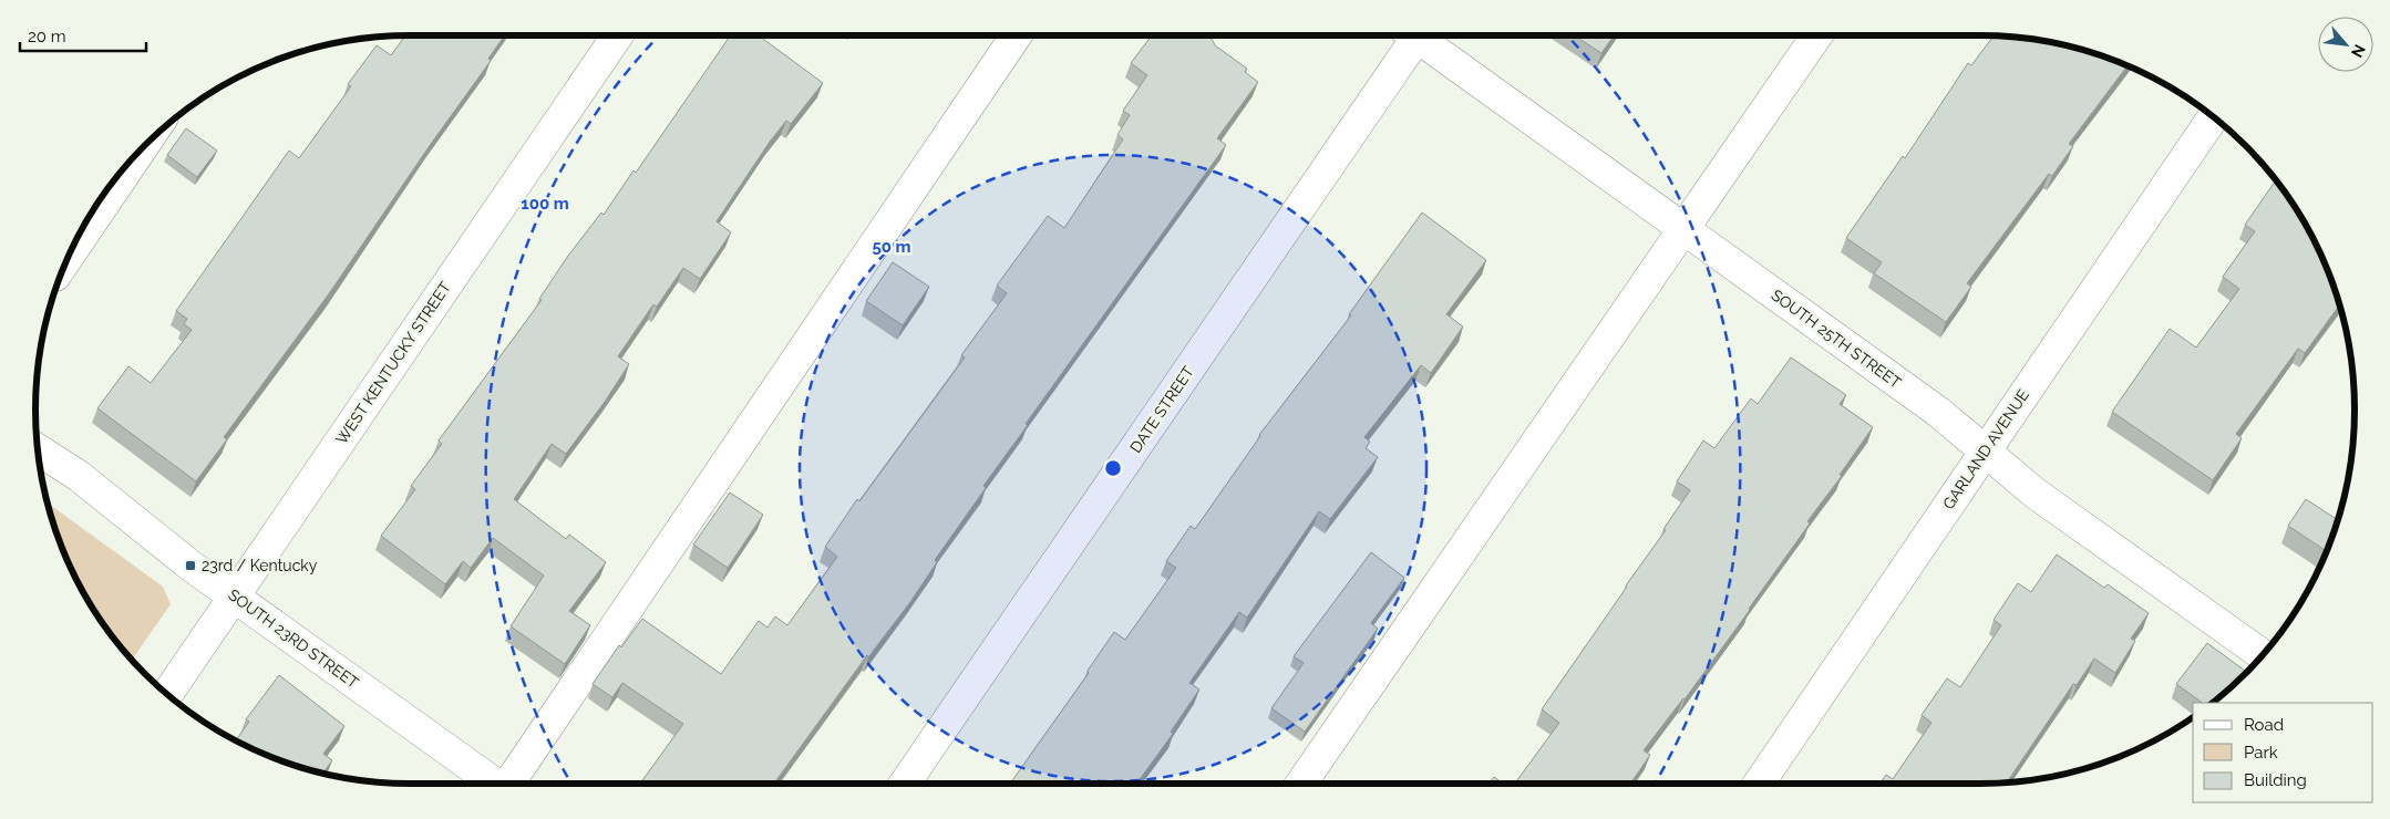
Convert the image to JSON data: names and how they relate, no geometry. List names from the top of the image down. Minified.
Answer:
{"streets":{"street":["SOUTH 25TH STREET","WEST KENTUCKY STREET","DATE STREET","GARLAND AVENUE","SOUTH 23RD STREET"]},"crossings":[["SOUTH 25TH STREET","GARLAND AVENUE"],["WEST KENTUCKY STREET","SOUTH 23RD STREET"]],"places":{"transit":["23rd / Kentucky"]},"legend":["Road","Park","Building"],"scale_bar":"20 m","north":"bottom right","rings":["100 m","50 m"]}
